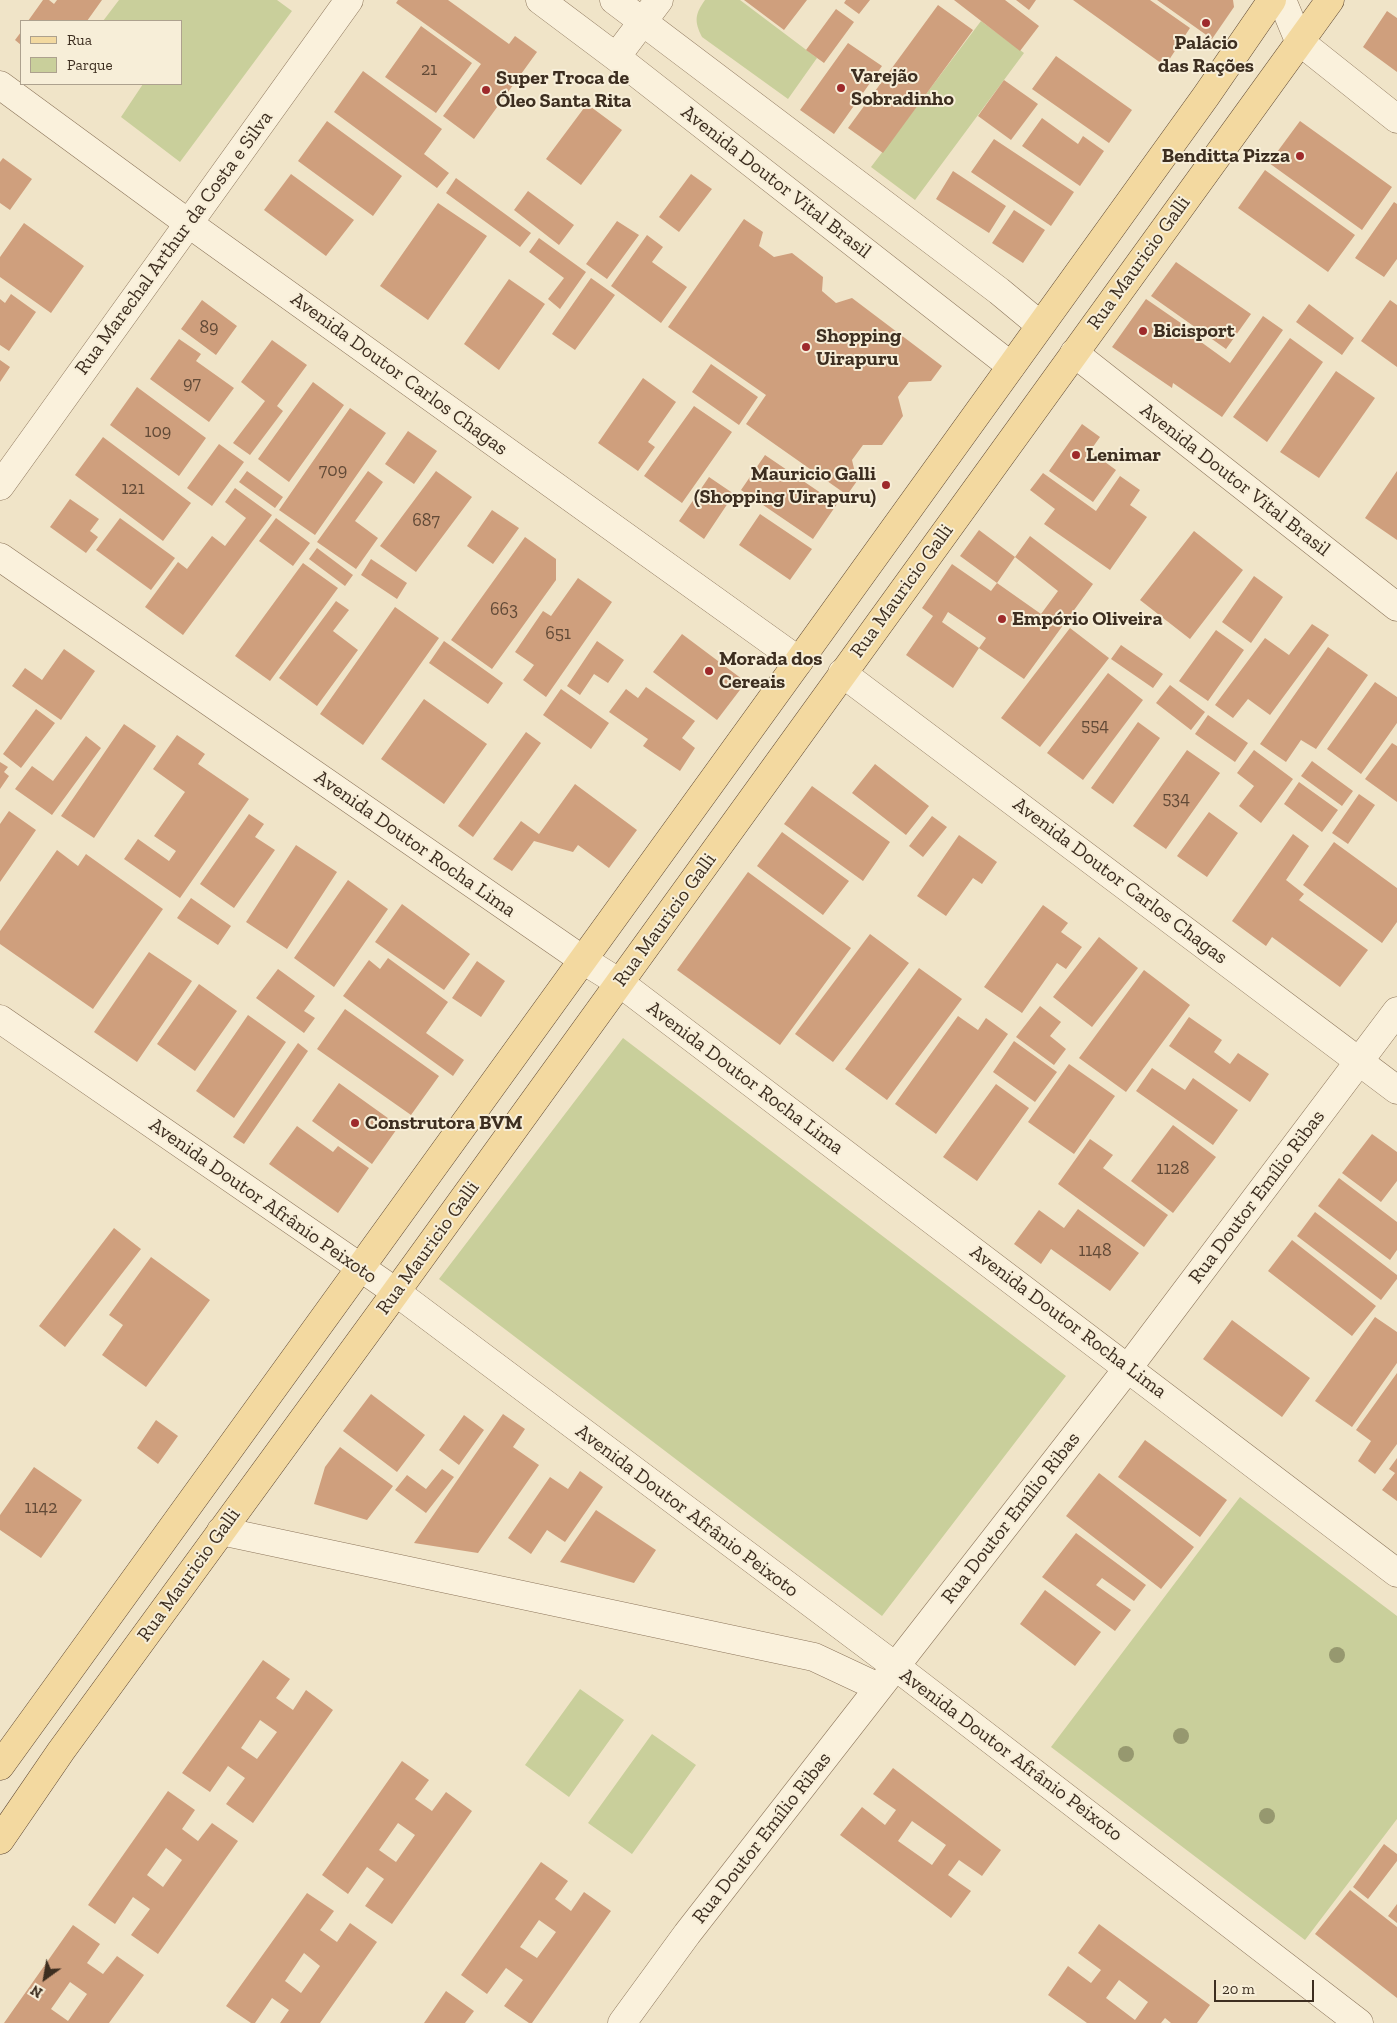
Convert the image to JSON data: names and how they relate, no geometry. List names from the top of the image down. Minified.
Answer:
{"streets":{"main road":["Rua Mauricio Galli"],"street":["Avenida Doutor Vital Brasil","Rua Marechal Arthur da Costa e Silva","Avenida Doutor Carlos Chagas","Avenida Doutor Rocha Lima","Rua Doutor Emílio Ribas","Avenida Doutor Afrânio Peixoto"]},"crossings":[["Avenida Doutor Vital Brasil","Rua Mauricio Galli"],["Rua Marechal Arthur da Costa e Silva","Avenida Doutor Carlos Chagas"],["Rua Mauricio Galli","Avenida Doutor Carlos Chagas"],["Rua Mauricio Galli","Avenida Doutor Rocha Lima"],["Rua Mauricio Galli","Avenida Doutor Afrânio Peixoto"],["Avenida Doutor Carlos Chagas","Rua Doutor Emílio Ribas"],["Avenida Doutor Rocha Lima","Rua Doutor Emílio Ribas"],["Rua Doutor Emílio Ribas","Avenida Doutor Afrânio Peixoto"]],"places":["Palácio das Rações","Varejão Sobradinho","Super Troca de Óleo Santa Rita","Benditta Pizza","Bicisport","Shopping Uirapuru","Lenimar","Mauricio Galli (Shopping Uirapuru)","Empório Oliveira","Morada dos Cereais","Construtora BVM"],"house_numbers":["21","89","97","109","709","121","687","663","651","554","534","1128","1148","1142"],"legend":["Rua","Parque"],"scale_bar":"20 m","north":"bottom left"}
